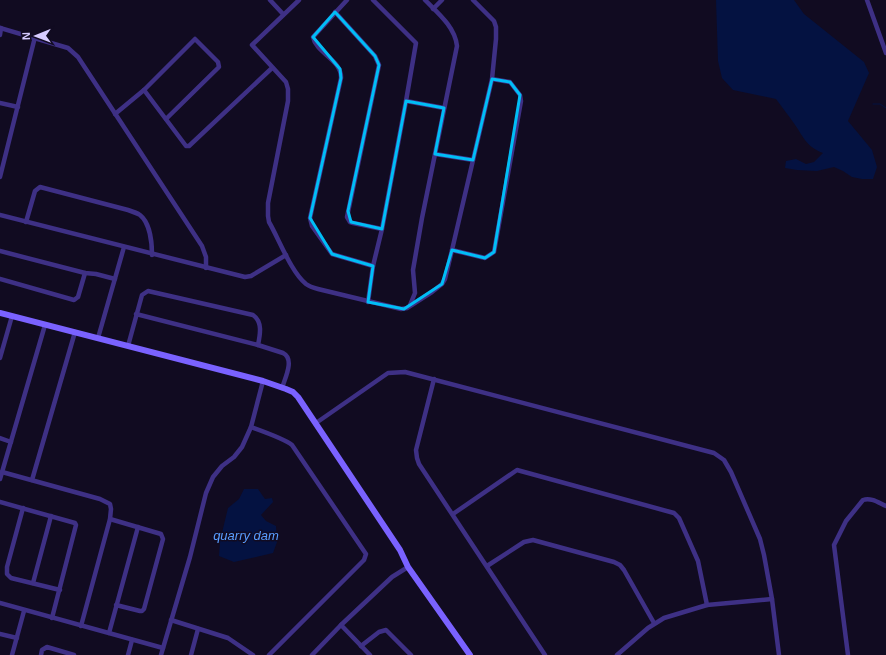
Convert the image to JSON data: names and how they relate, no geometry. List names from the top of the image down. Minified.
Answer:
{"water":["quarry dam"],"north":"left"}
